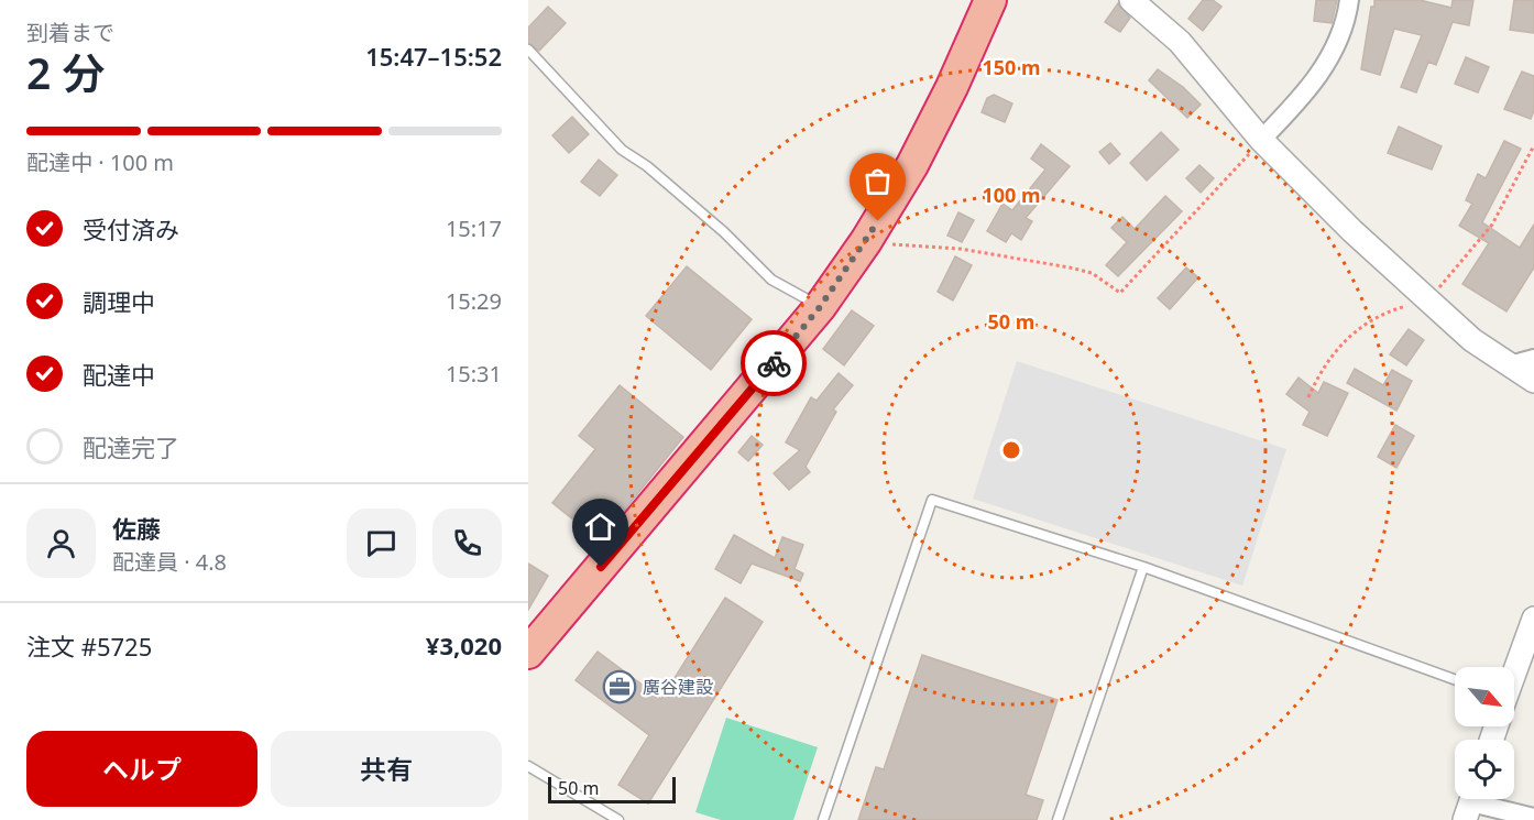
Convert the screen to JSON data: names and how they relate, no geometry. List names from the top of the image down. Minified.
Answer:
{"places":{"office":["廣谷建設"]},"scale_bar":"50 m","north":"bottom right","page":{"heading":["2 分","到着まで","15:47–15:52"],"panel":["佐藤","配達員 · 4.8","注文 #5725","¥3,020"],"bar":"配達中 · 100 m","list":[["受付済み","15:17"],["調理中","15:29"],["配達中","15:31"],"配達完了"],"buttons":["ヘルプ","共有"],"scale":"50 m"},"rings":["150 m","100 m","50 m"]}
